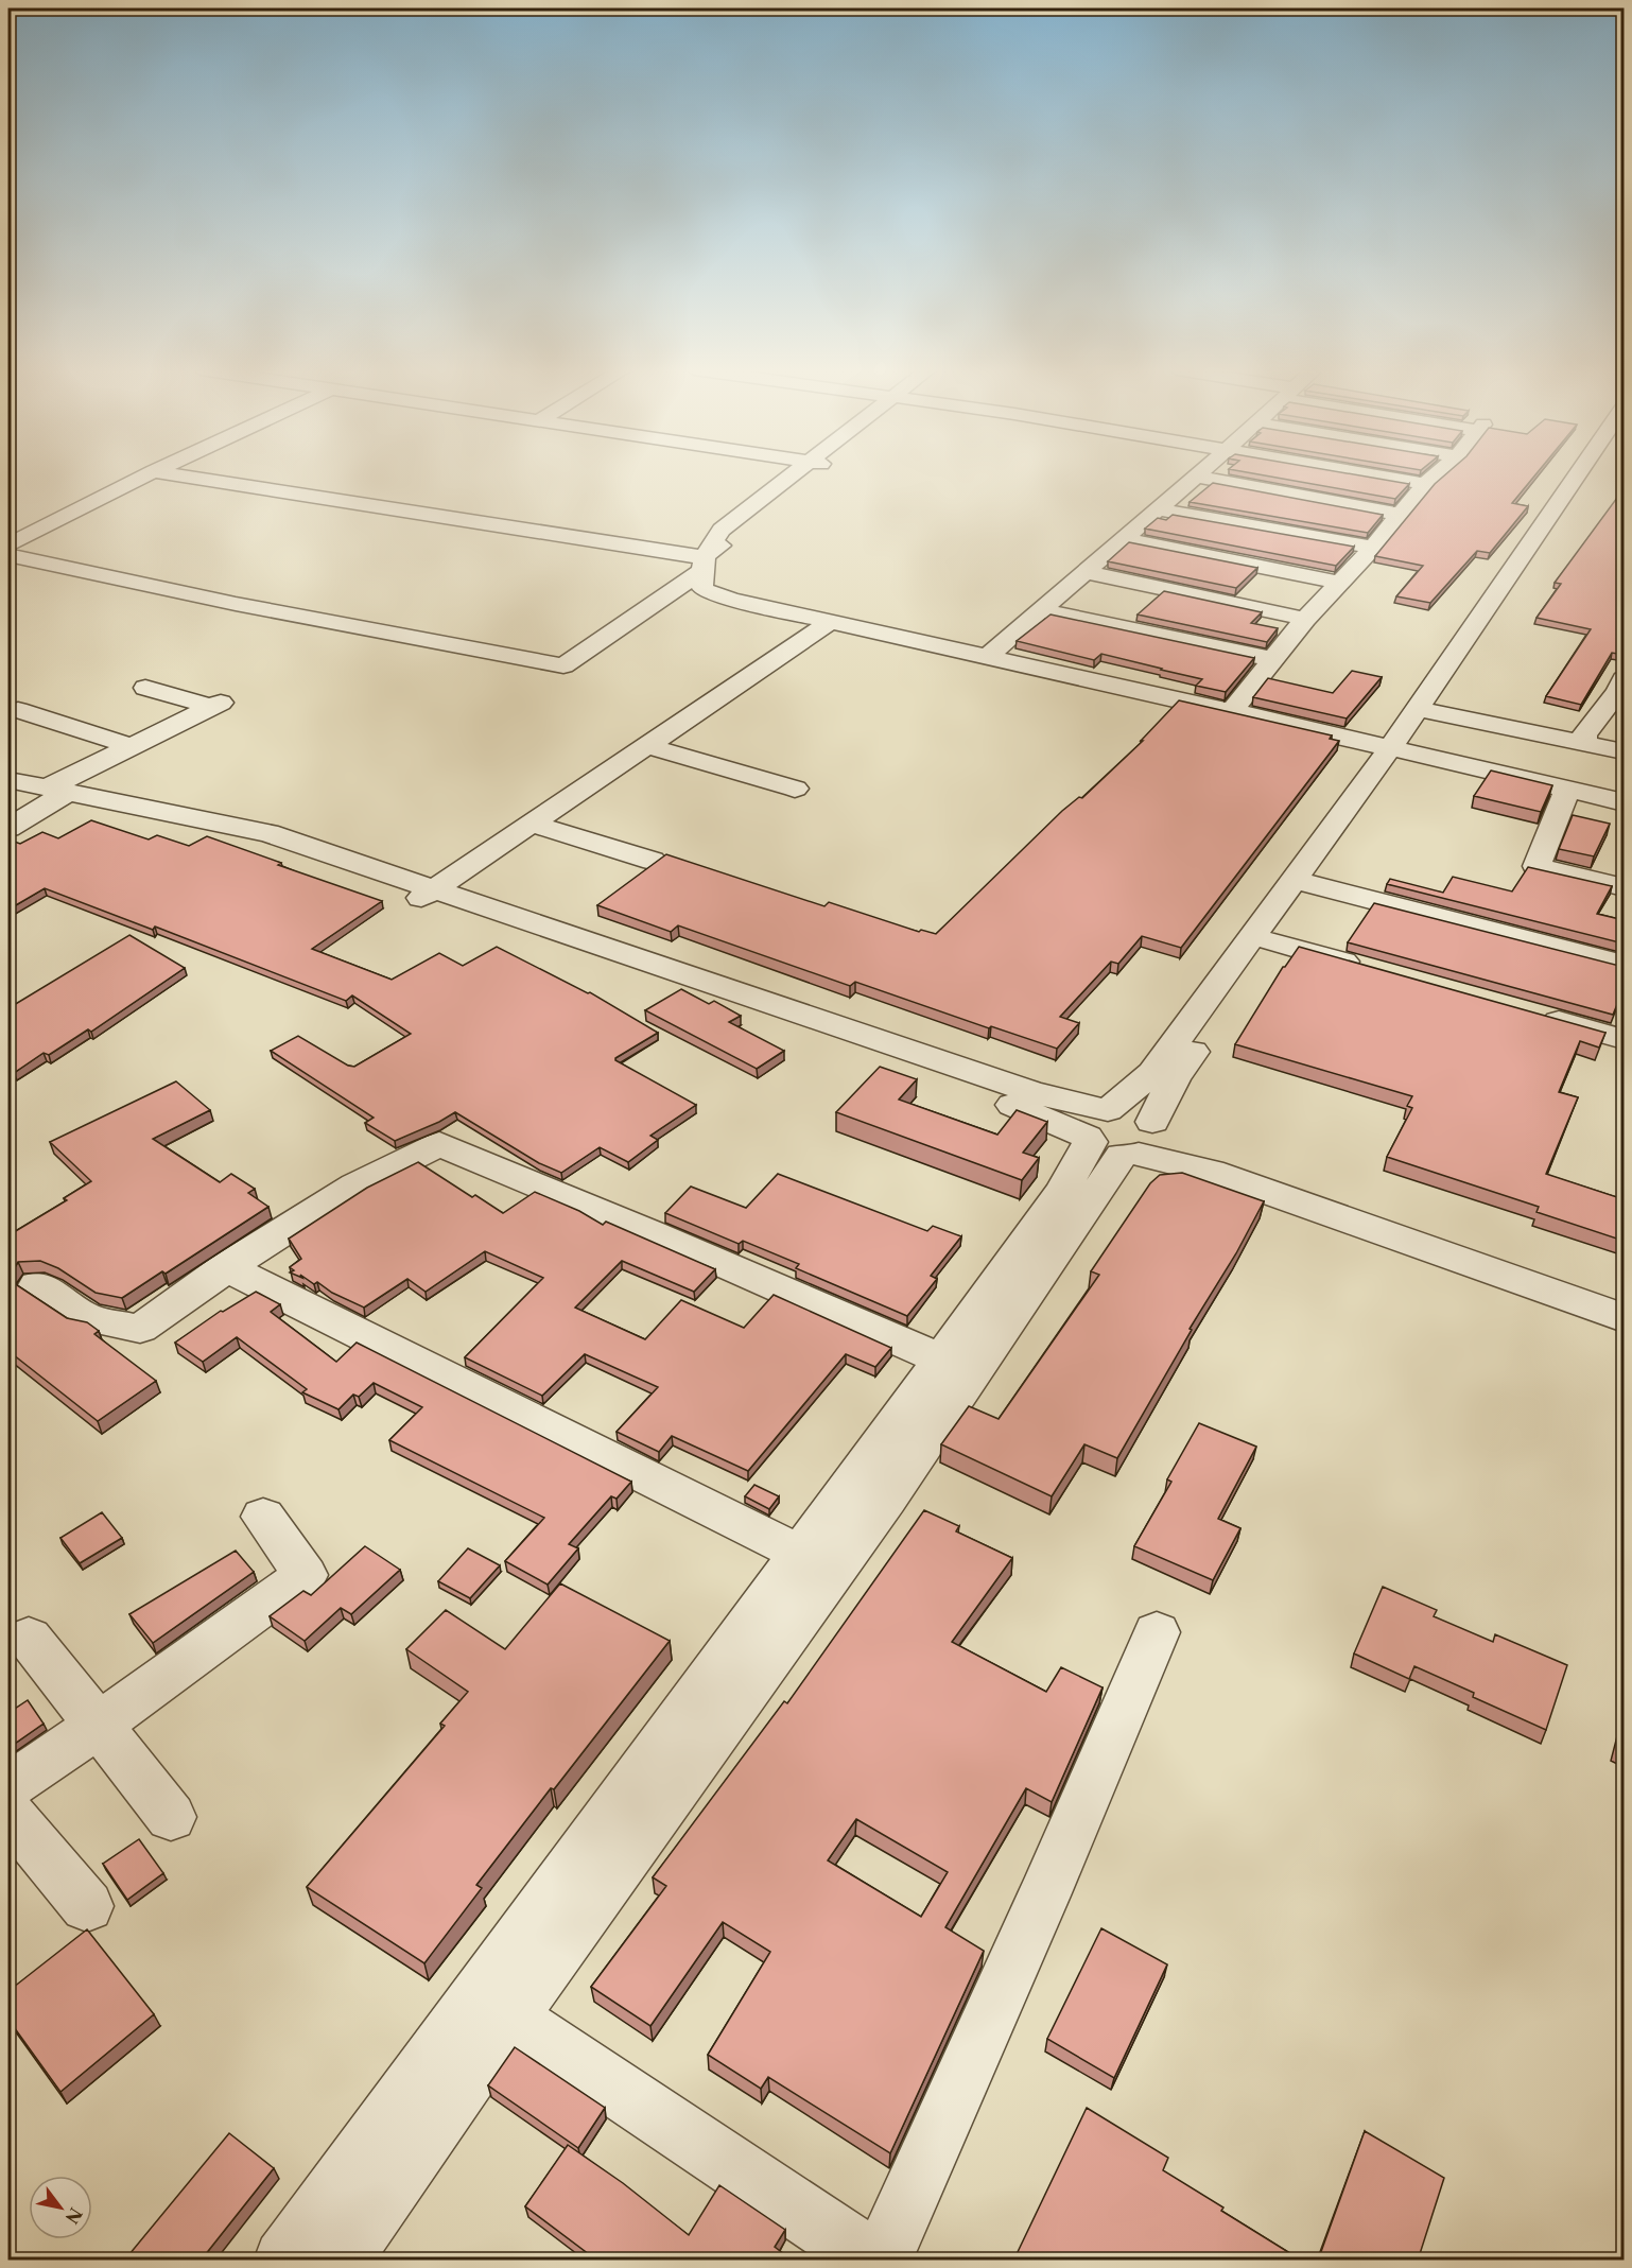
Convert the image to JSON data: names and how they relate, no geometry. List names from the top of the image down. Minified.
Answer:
{"north":"bottom right"}
